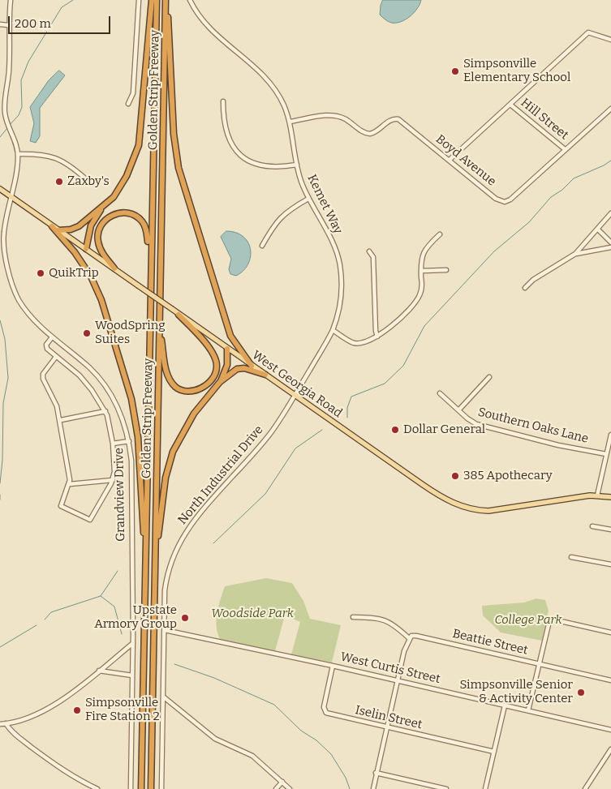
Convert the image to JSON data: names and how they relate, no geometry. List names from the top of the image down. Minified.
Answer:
{"streets":{"highway":["Golden Strip Freeway"],"main road":["West Georgia Road"],"street":["Hill Street","Boyd Avenue","Kemet Way","Southern Oaks Lane","North Industrial Drive","Grandview Drive","Beattie Street","West Curtis Street","Iselin Street"]},"crossings":[["Hill Street","Boyd Avenue"],["Boyd Avenue","Kemet Way"],["Kemet Way","West Georgia Road"],["Kemet Way","North Industrial Drive"],["West Georgia Road","North Industrial Drive"],["West Georgia Road","Grandview Drive"],["North Industrial Drive","West Curtis Street"],["West Curtis Street","Iselin Street"]],"parks":["Woodside Park","College Park"],"places":["Simpsonville Elementary School","Zaxby's","QuikTrip","WoodSpring Suites","Dollar General","385 Apothecary","Upstate Armory Group","Simpsonville Senior & Activity Center","Simpsonville Fire Station 2"],"scale_bar":"200 m"}
